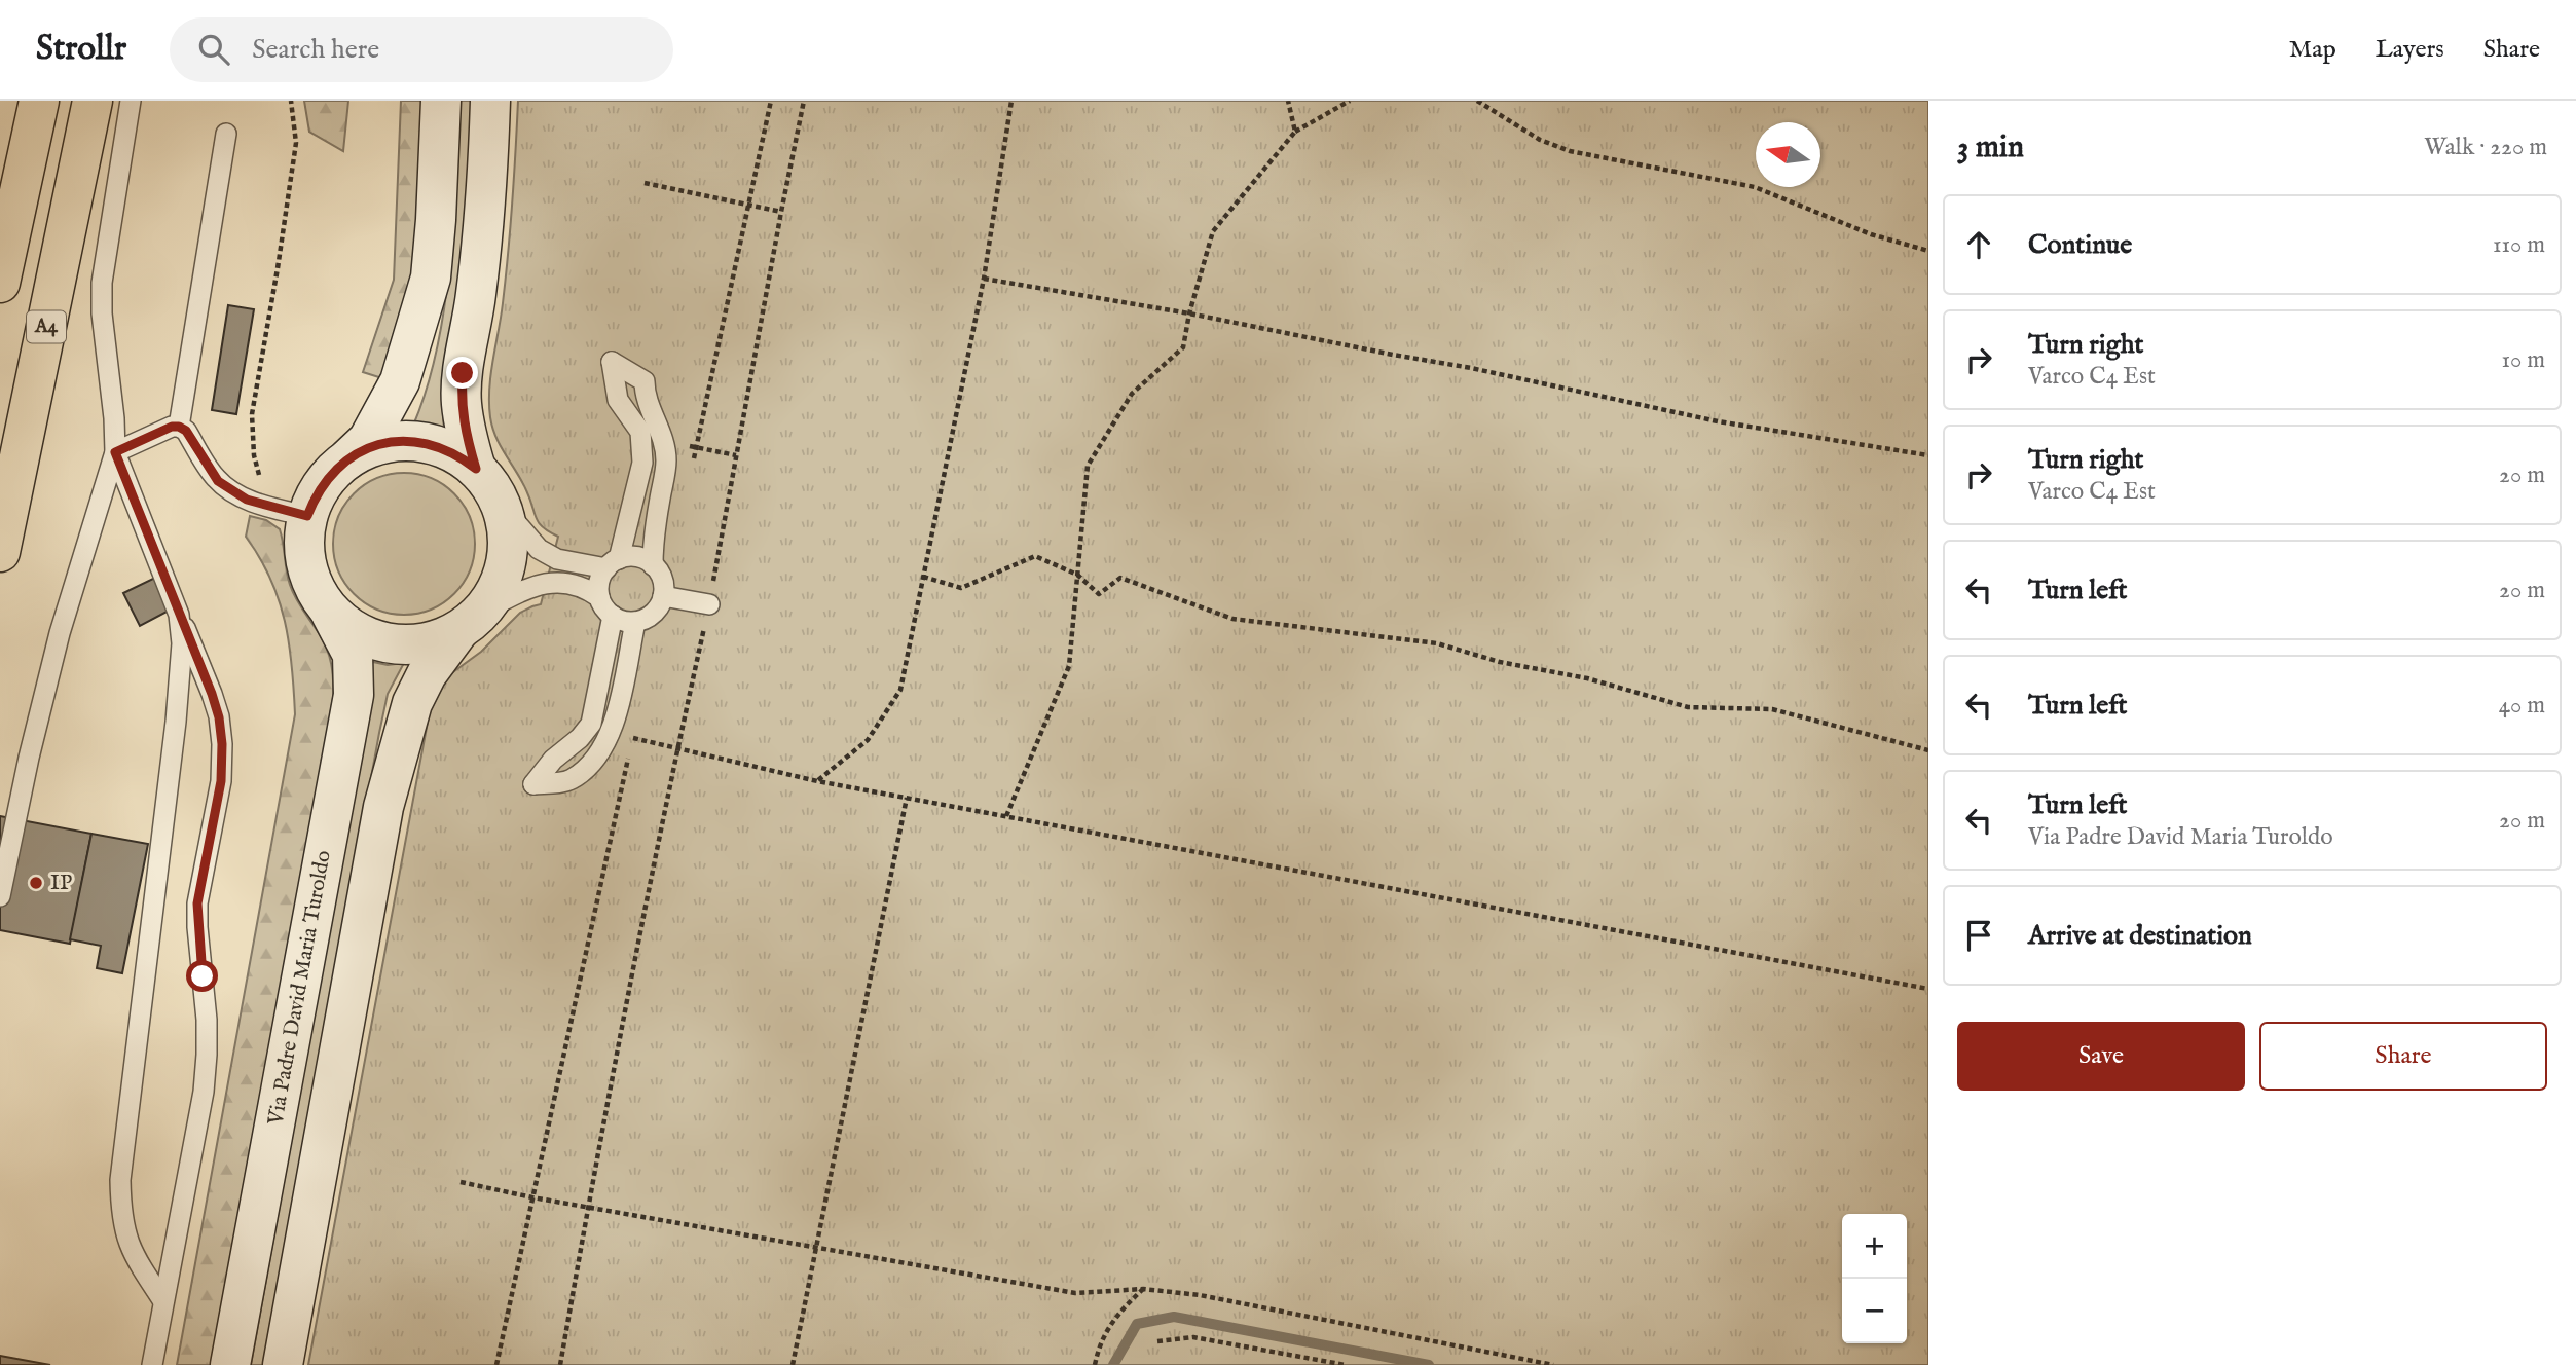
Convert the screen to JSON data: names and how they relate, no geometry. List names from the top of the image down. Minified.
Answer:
{"streets":{"highway":["A4"],"street":["Via Padre David Maria Turoldo"]},"places":["IP"],"north":"left","page":{"header":"Strollr","search":"Search here","nav":["Map","Layers","Share"],"heading":["3 min","Walk · 220 m"],"list":[["Continue","110 m"],["Turn right","Varco C4 Est","10 m"],["Turn right","Varco C4 Est","20 m"],["Turn left","20 m"],["Turn left","40 m"],["Turn left","Via Padre David Maria Turoldo","20 m"],"Arrive at destination"],"buttons":["Save","Share"],"map_buttons":["+","−"]}}
